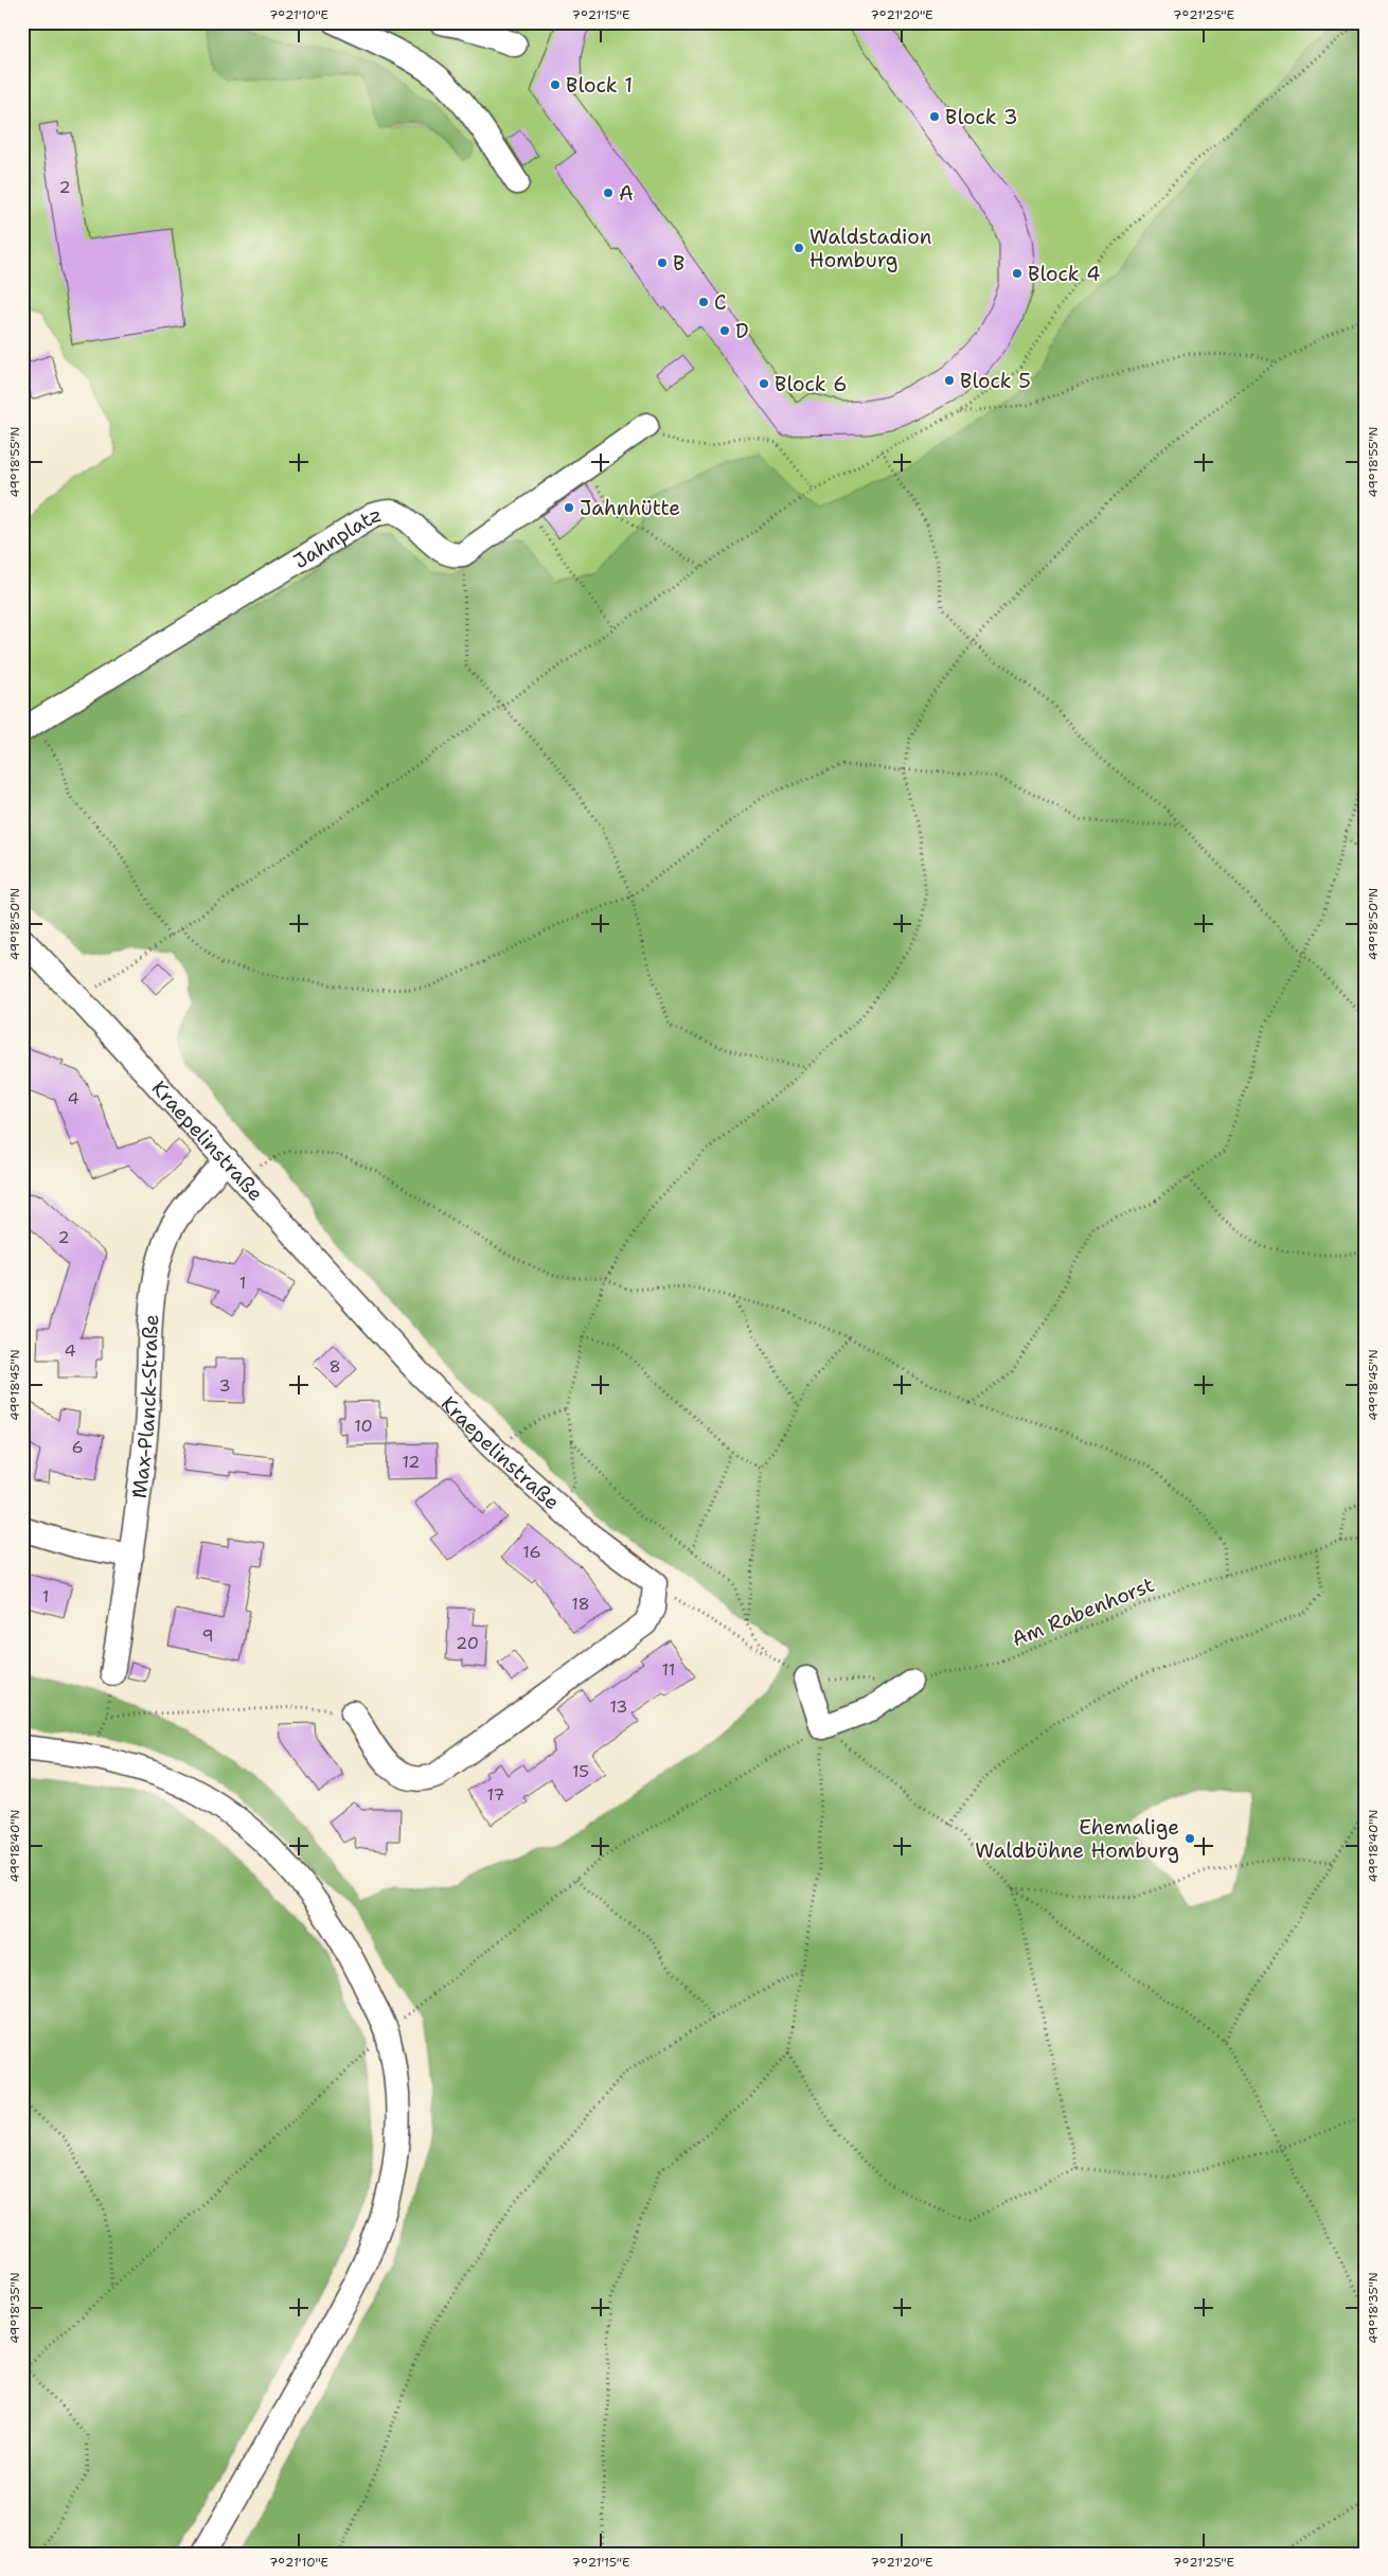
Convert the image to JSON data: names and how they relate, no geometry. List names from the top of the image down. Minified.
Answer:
{"streets":{"street":["Jahnplatz","Kraepelinstraße","Max-Planck-Straße"],"path":["Am Rabenhorst"]},"crossings":[["Kraepelinstraße","Max-Planck-Straße"]],"places":["Block 1","Block 3","A","Waldstadion Homburg","B","Block 4","C","D","Block 5","Block 6","Jahnhütte","Ehemalige Waldbühne Homburg"],"house_numbers":["2","4","2","1","4","8","3","10","6","12","16","1","18","9","20","11","13","15","17"],"coordinates":["7°21'10\"E","7°21'15\"E","7°21'20\"E","7°21'25\"E","49°18'55\"N","49°18'50\"N","49°18'45\"N","49°18'40\"N","49°18'35\"N"]}
